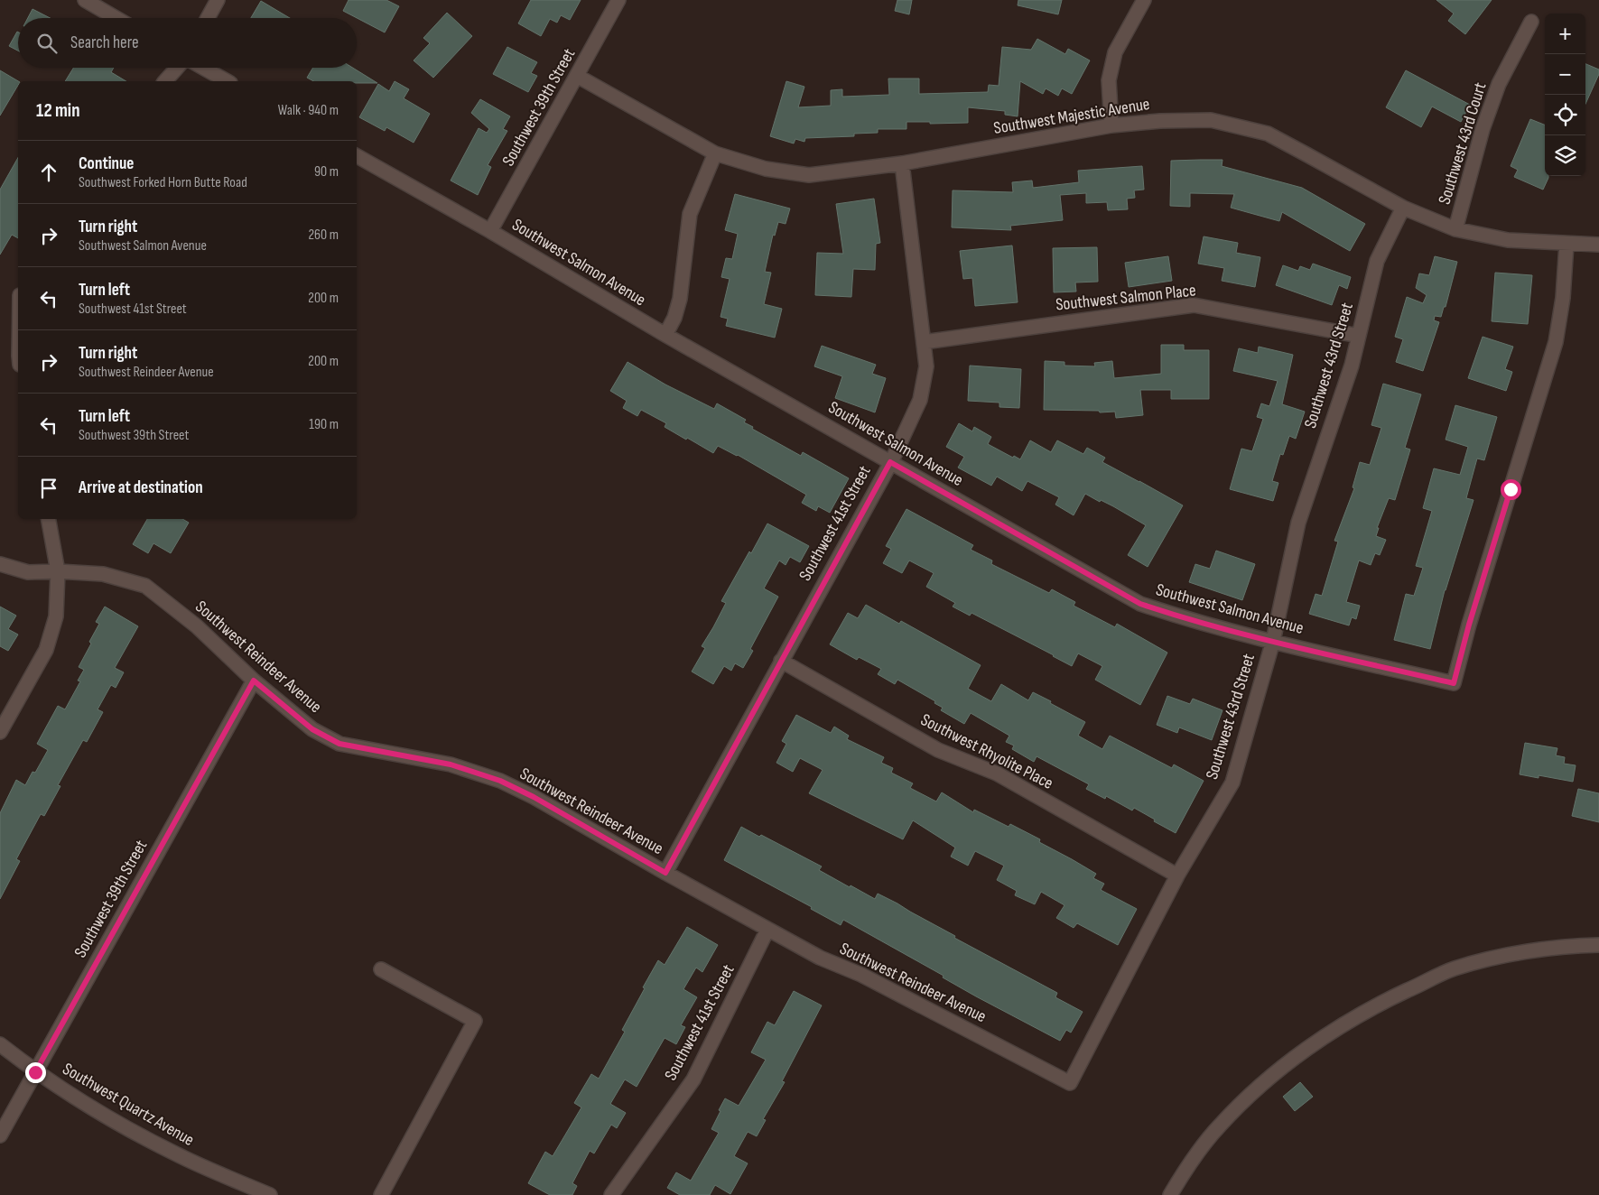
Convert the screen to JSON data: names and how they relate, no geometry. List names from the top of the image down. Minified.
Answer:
{"streets":{"street":["Southwest 39th Street","Southwest Majestic Avenue","Southwest 43rd Court","Southwest Salmon Avenue","Southwest Salmon Place","Southwest 43rd Street","Southwest 41st Street","Southwest Reindeer Avenue","Southwest Rhyolite Place","Southwest Quartz Avenue"]},"crossings":[["Southwest 39th Street","Southwest Majestic Avenue"],["Southwest 39th Street","Southwest Salmon Avenue"],["Southwest 39th Street","Southwest Reindeer Avenue"],["Southwest 39th Street","Southwest Quartz Avenue"],["Southwest Majestic Avenue","Southwest 43rd Court"],["Southwest Majestic Avenue","Southwest Salmon Avenue"],["Southwest Majestic Avenue","Southwest 43rd Street"],["Southwest Majestic Avenue","Southwest 41st Street"],["Southwest Salmon Avenue","Southwest 43rd Street"],["Southwest Salmon Avenue","Southwest 41st Street"],["Southwest Salmon Place","Southwest 43rd Street"],["Southwest Salmon Place","Southwest 41st Street"],["Southwest 43rd Street","Southwest Reindeer Avenue"],["Southwest 43rd Street","Southwest Rhyolite Place"],["Southwest 41st Street","Southwest Reindeer Avenue"],["Southwest 41st Street","Southwest Rhyolite Place"]],"page":{"map_buttons":["+","−"],"search":"Search here","heading":["12 min","Walk · 940 m"],"list":[["Continue","Southwest Forked Horn Butte Road","90 m"],["Turn right","Southwest Salmon Avenue","260 m"],["Turn left","Southwest 41st Street","200 m"],["Turn right","Southwest Reindeer Avenue","200 m"],["Turn left","Southwest 39th Street","190 m"],"Arrive at destination"]}}
